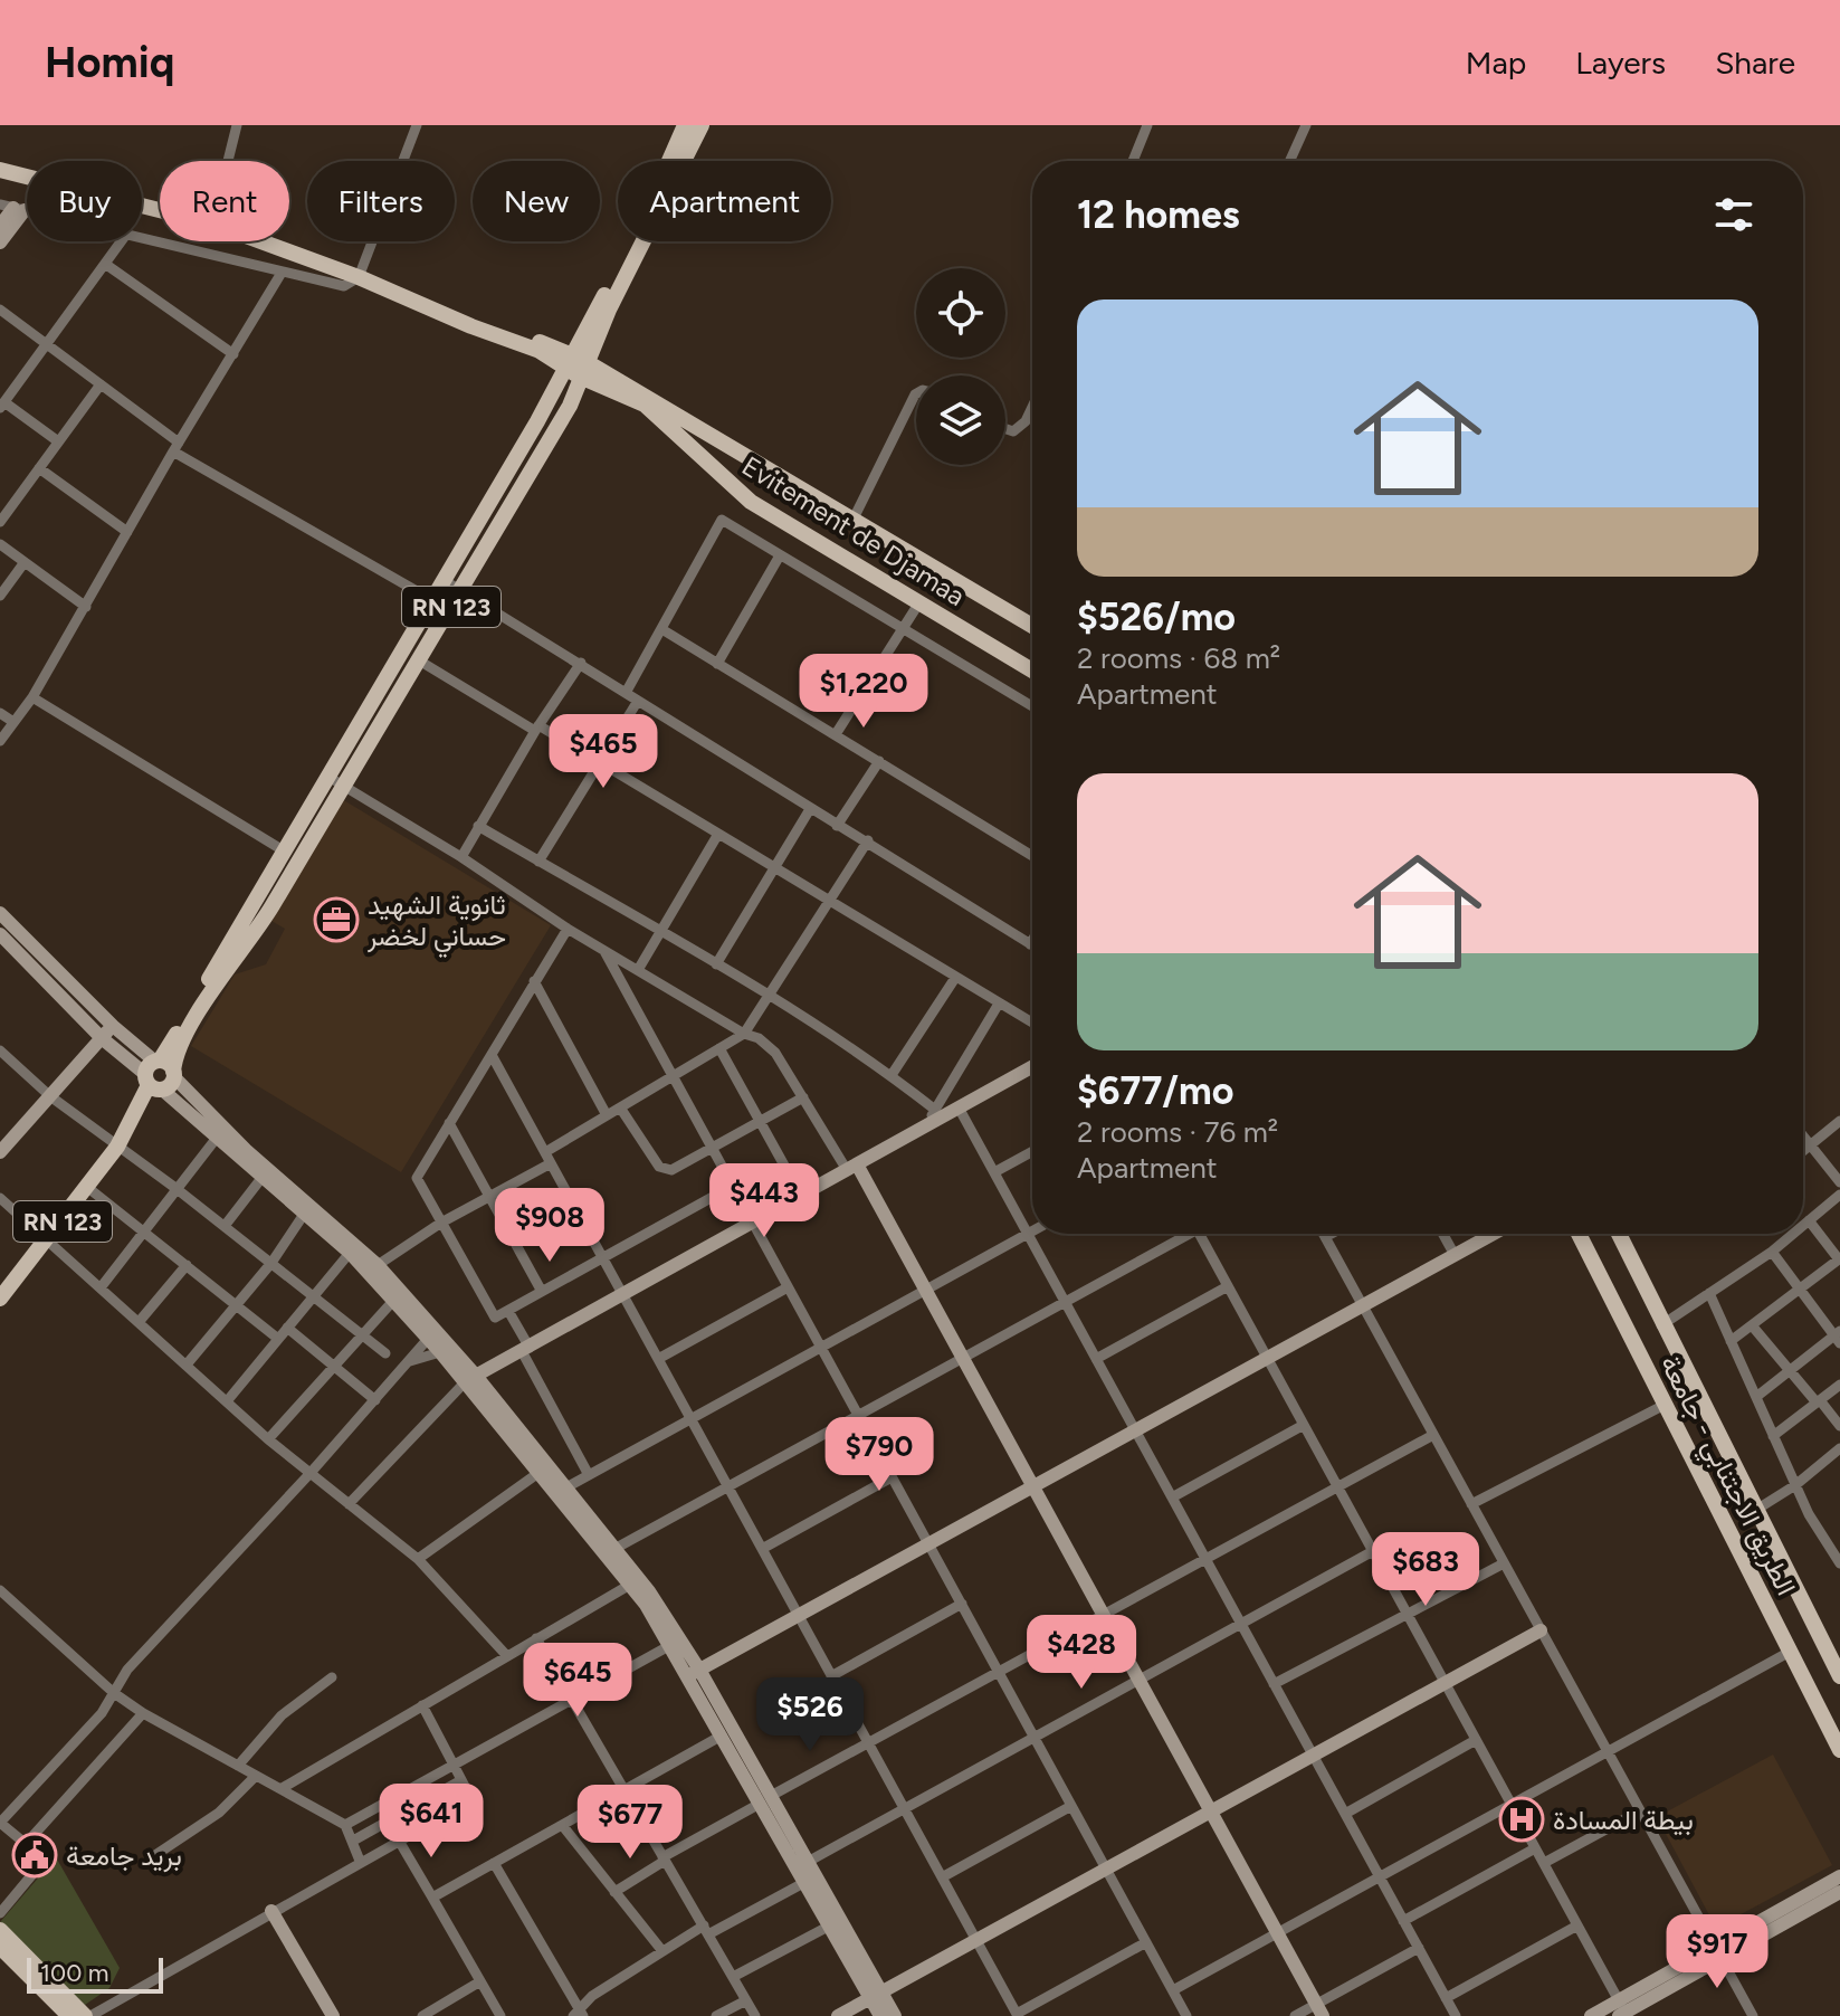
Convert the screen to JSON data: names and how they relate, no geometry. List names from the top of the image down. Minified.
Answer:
{"streets":{"main road":["Evitement de Djamaa","RN 123","الطريق الاجتنابي - جامعة"]},"crossings":[["Evitement de Djamaa","RN 123"]],"places":{"office":["ثانوية الشهيد حساني لخضر"],"hospital":["بيطة المسادة"],"public building":["بريد جامعة"]},"scale_bar":"100 m","page":{"header":"Homiq","nav":["Map","Layers","Share"],"chip":["Buy","Rent","Filters","New","Apartment"],"heading":"12 homes","list":[{"name":"$526/mo","note":"2 rooms · 68 m² · Apartment"},{"name":"$677/mo","note":"2 rooms · 76 m² · Apartment"}],"price":["$1,220","$465","$443","$908","$790","$683","$428","$645","$526","$641","$677","$917"],"scale":"100 m"}}
